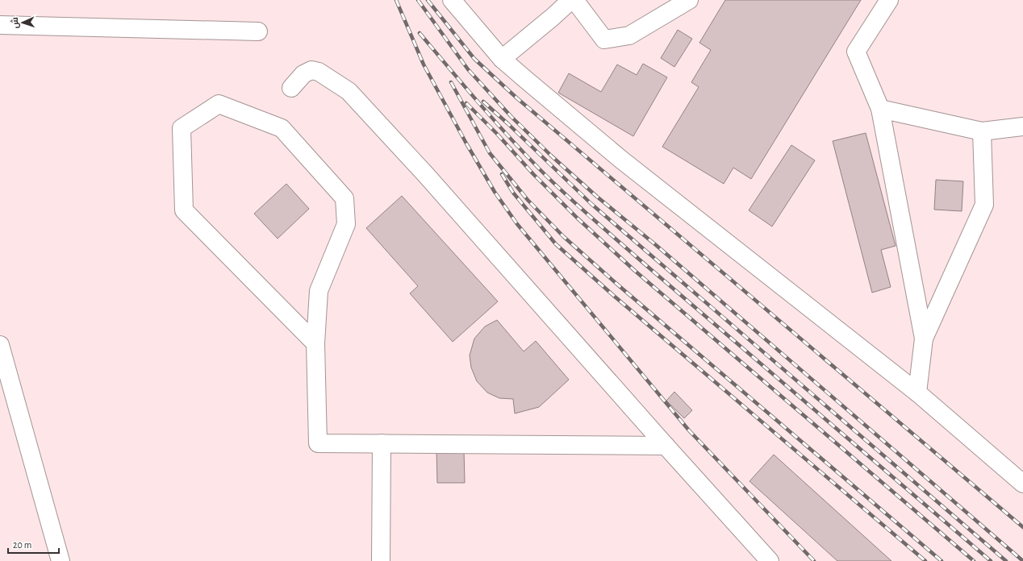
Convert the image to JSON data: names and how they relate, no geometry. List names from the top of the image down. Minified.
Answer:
{"scale_bar":"20 m","north":"left"}
